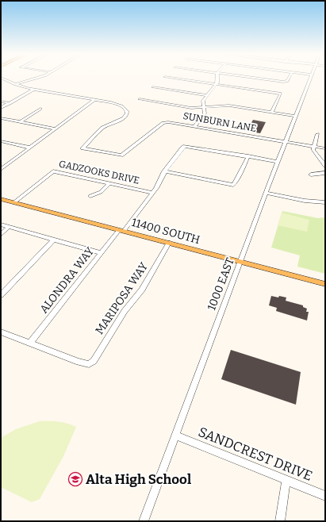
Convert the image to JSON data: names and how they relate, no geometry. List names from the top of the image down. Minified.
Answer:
{"streets":{"main road":["11400 SOUTH"],"street":["SUNBURN LANE","GADZOOKS DRIVE","ALONDRA WAY","1000 EAST","MARIPOSA WAY","SANDCREST DRIVE"]},"crossings":[["SUNBURN LANE","1000 EAST"],["GADZOOKS DRIVE","11400 SOUTH"],["GADZOOKS DRIVE","ALONDRA WAY"],["11400 SOUTH","ALONDRA WAY"],["11400 SOUTH","1000 EAST"],["11400 SOUTH","MARIPOSA WAY"],["ALONDRA WAY","MARIPOSA WAY"],["1000 EAST","SANDCREST DRIVE"]],"places":{"school or university":["Alta High School"]}}
